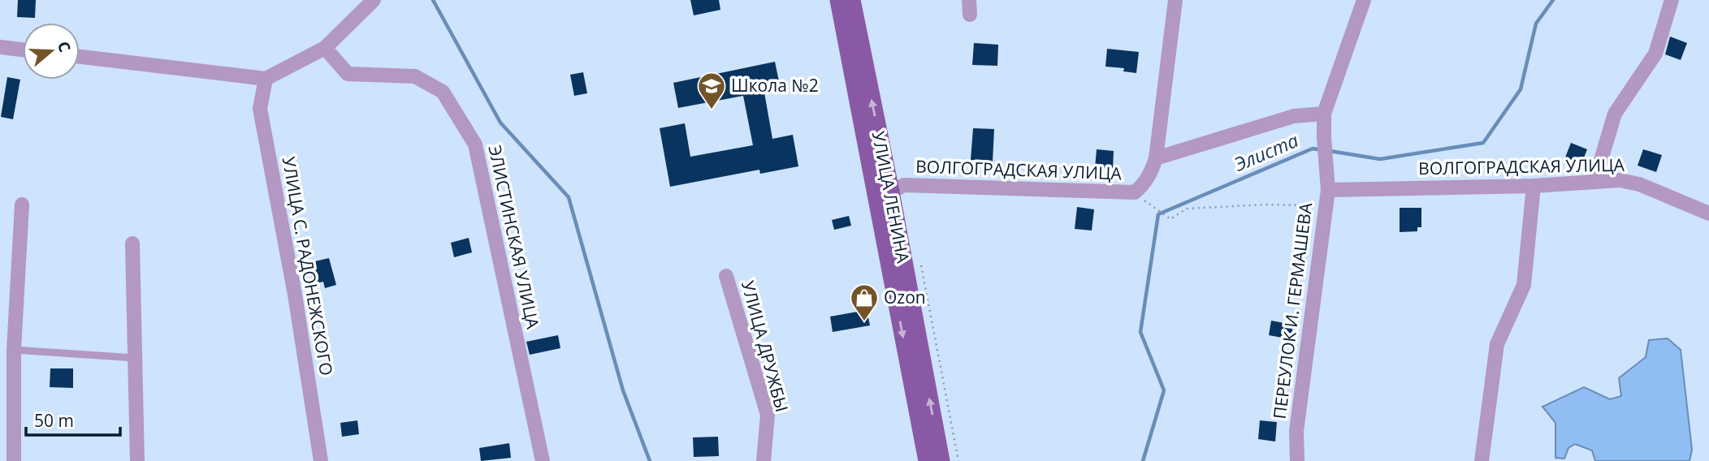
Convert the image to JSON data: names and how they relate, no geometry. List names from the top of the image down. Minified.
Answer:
{"streets":{"main road":["УЛИЦА ЛЕНИНА"],"street":["ВОЛГОГРАДСКАЯ УЛИЦА","ЭЛИСТИНСКАЯ УЛИЦА","УЛИЦА С. РАДОНЕЖСКОГО","ПЕРЕУЛОК И. ГЕРМАШЕВА","УЛИЦА ДРУЖБЫ"]},"crossings":[["ВОЛГОГРАДСКАЯ УЛИЦА","УЛИЦА ЛЕНИНА"],["ВОЛГОГРАДСКАЯ УЛИЦА","ПЕРЕУЛОК И. ГЕРМАШЕВА"]],"water":["Элиста"],"places":{"school or university":["Школа №2"],"shop":["Ozon"]},"scale_bar":"50 m","north":"right"}
